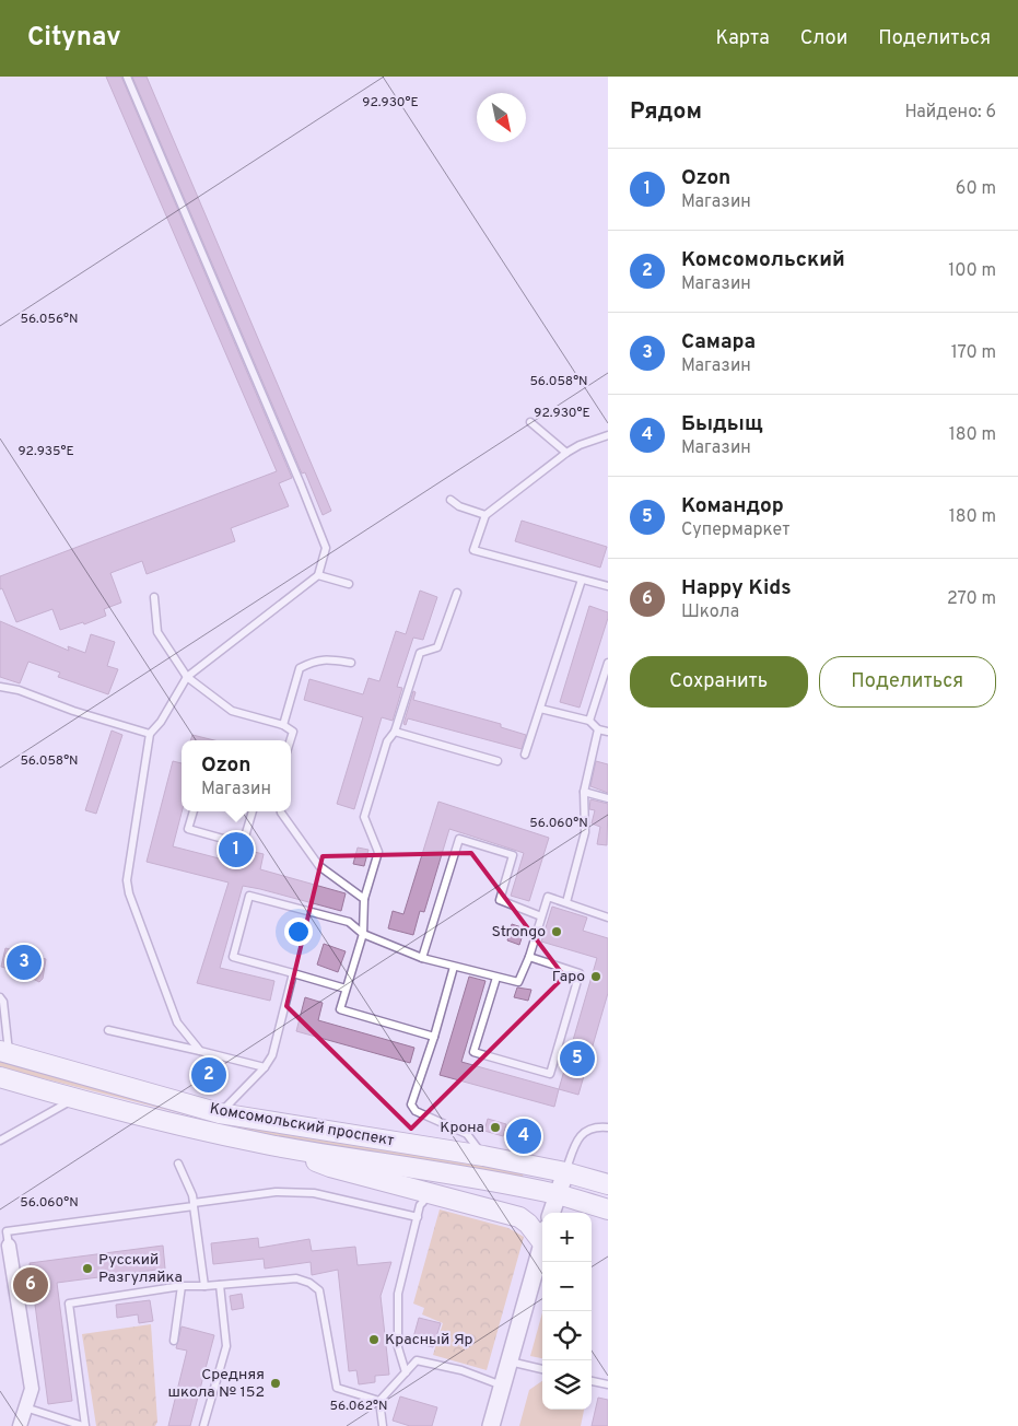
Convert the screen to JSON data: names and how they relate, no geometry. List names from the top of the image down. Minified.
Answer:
{"streets":{"main road":["Комсомольский проспект"]},"places":["Strongo","Гаро","Крона","Русский Разгуляйка","Красный Яр","Средняя школа № 152"],"north":"bottom right","page":{"header":"Citynav","nav":["Карта","Слои","Поделиться"],"heading":["Рядом","Найдено: 6"],"list":[{"mark":"1","name":"Ozon","note":"Магазин","value":"60 m"},{"mark":"2","name":"Комсомольский","note":"Магазин","value":"100 m"},{"mark":"3","name":"Самара","note":"Магазин","value":"170 m"},{"mark":"4","name":"Быдыщ","note":"Магазин","value":"180 m"},{"mark":"5","name":"Командор","note":"Супермаркет","value":"180 m"},{"mark":"6","name":"Happy Kids","note":"Школа","value":"270 m"}],"buttons":["Сохранить","Поделиться"],"popup":["Ozon","Магазин"],"pins":["1","3","5","2","4","6"],"map_buttons":["+","−"]},"coordinates":["92.930°E","56.056°N","56.058°N","92.935°E","56.060°N","56.062°N"]}
